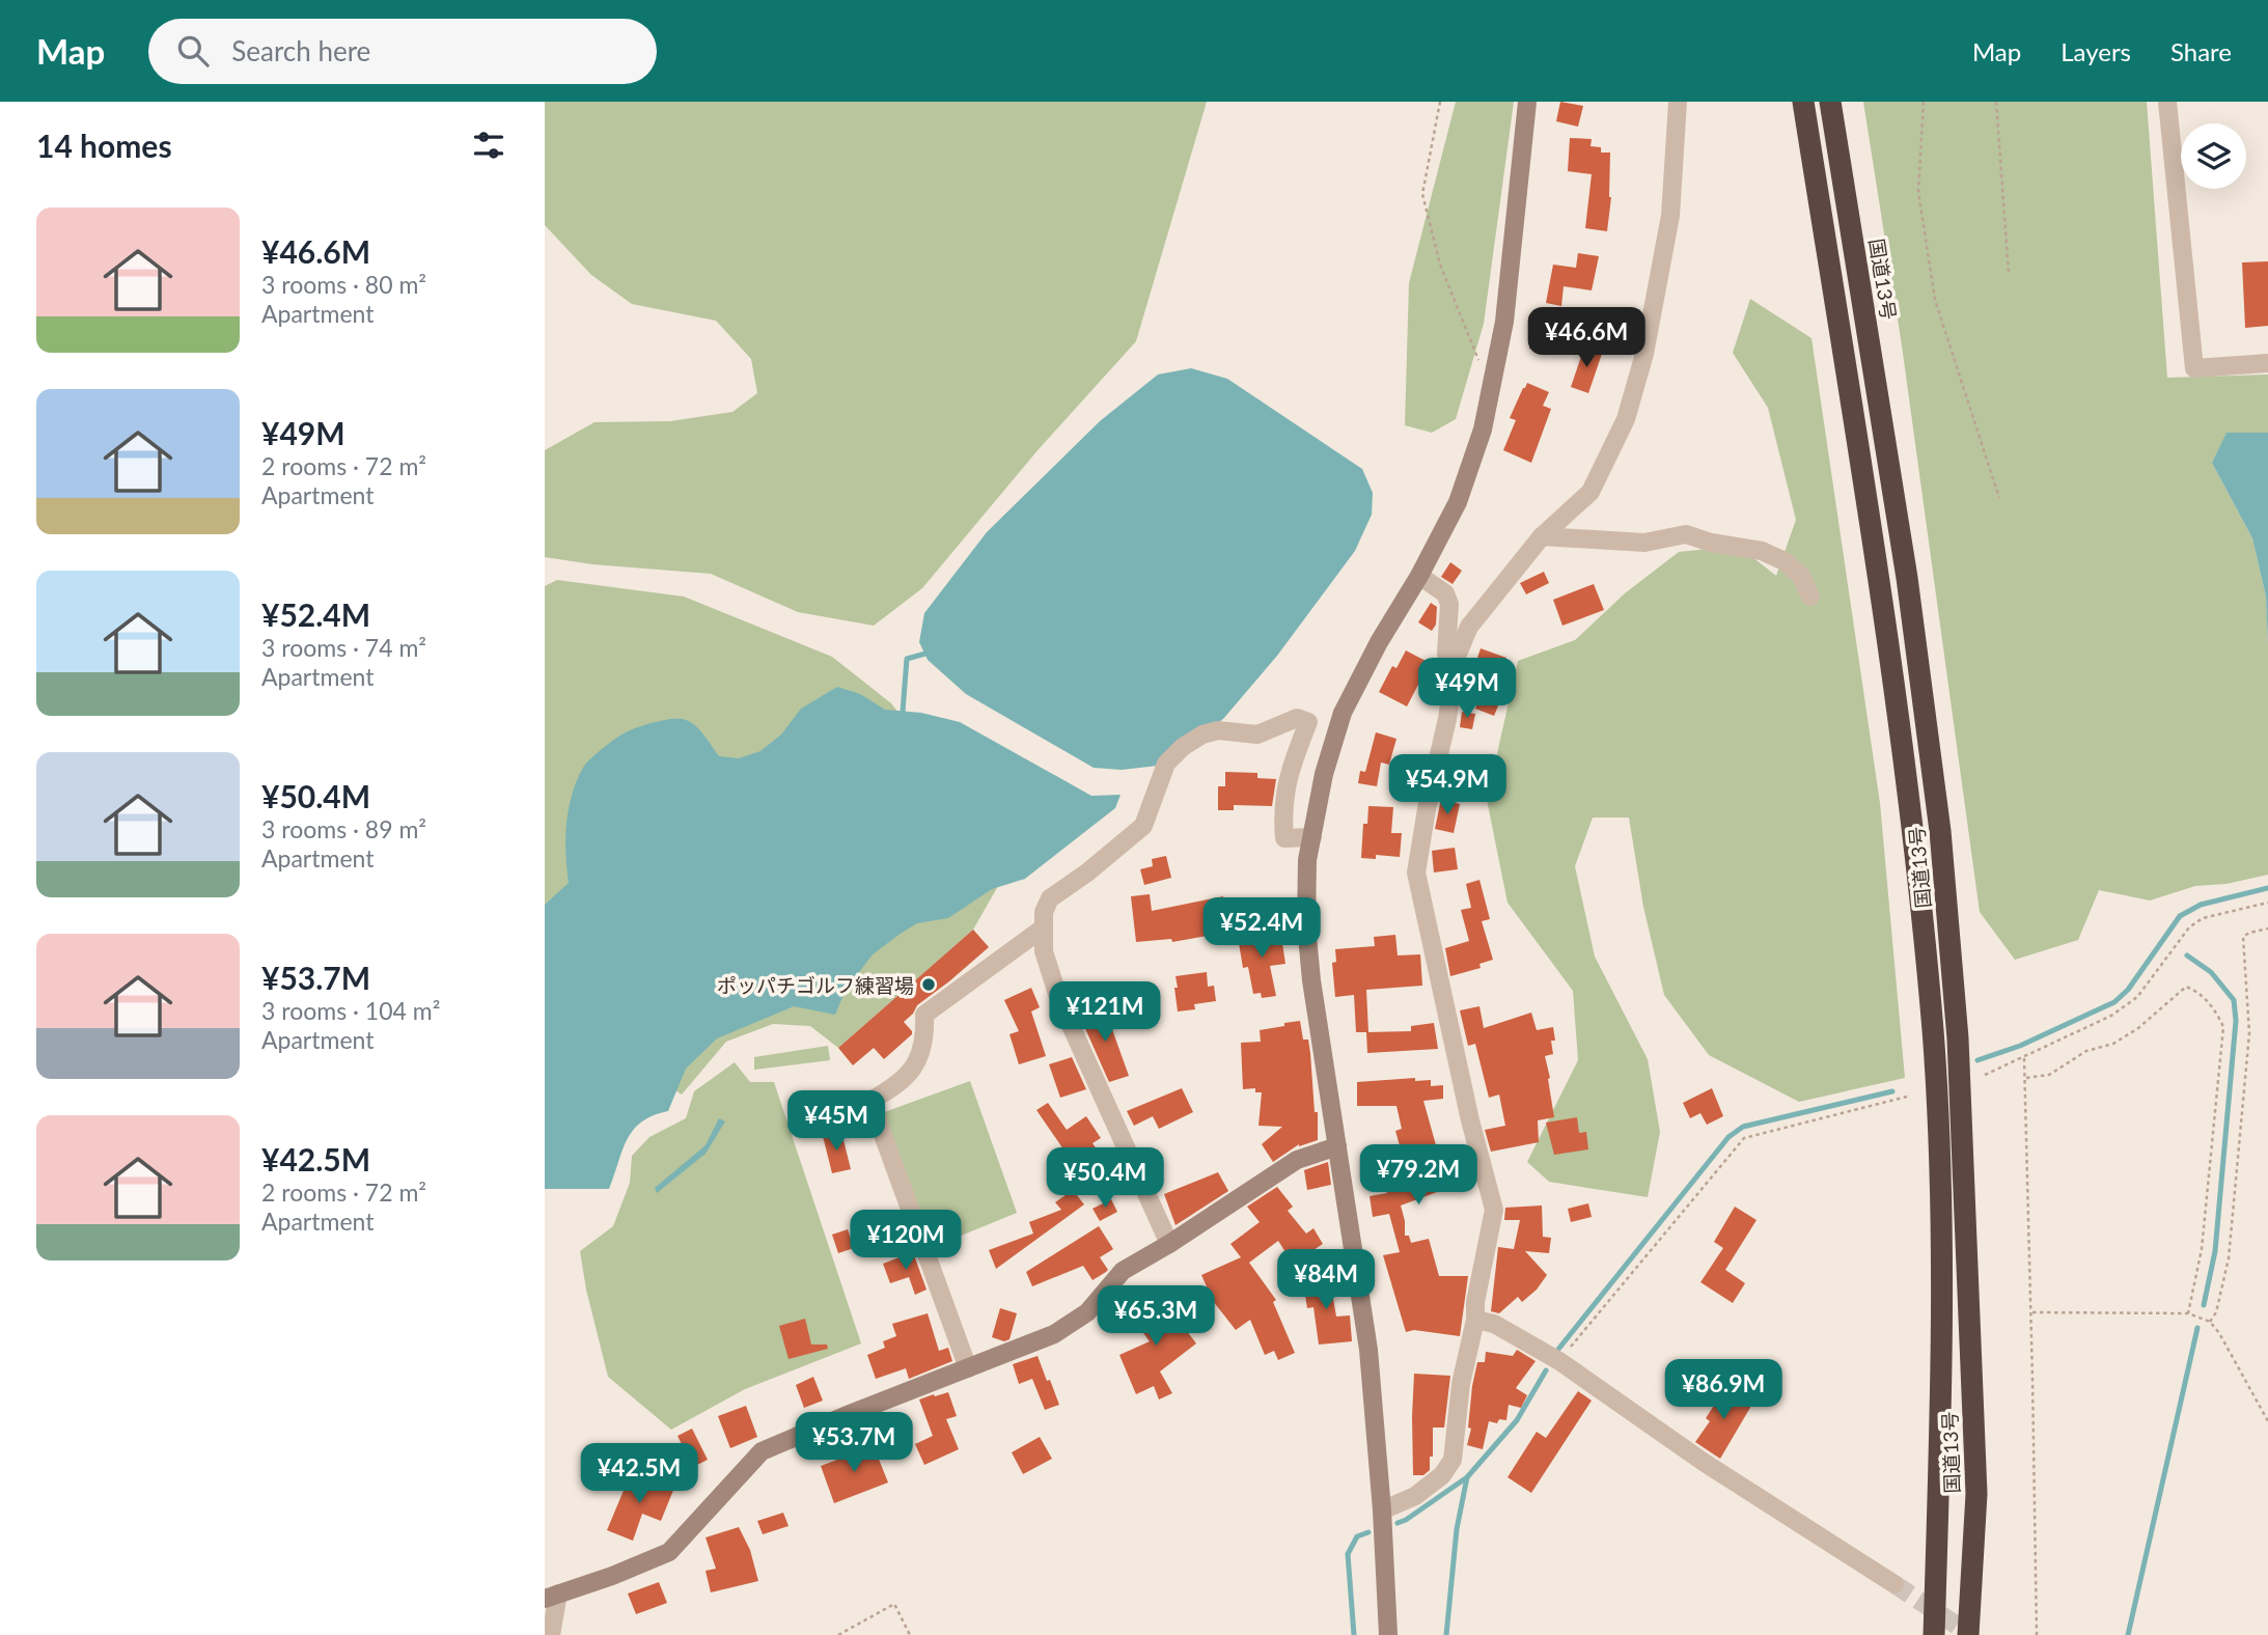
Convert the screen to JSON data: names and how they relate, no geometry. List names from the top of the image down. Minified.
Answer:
{"streets":{"highway":["国道13号"]},"places":["ポッパチゴルフ練習場"],"page":{"header":"Map","search":"Search here","nav":["Map","Layers","Share"],"heading":"14 homes","list":[{"name":"¥46.6M","note":"3 rooms · 80 m² · Apartment"},{"name":"¥49M","note":"2 rooms · 72 m² · Apartment"},{"name":"¥52.4M","note":"3 rooms · 74 m² · Apartment"},{"name":"¥50.4M","note":"3 rooms · 89 m² · Apartment"},{"name":"¥53.7M","note":"3 rooms · 104 m² · Apartment"},{"name":"¥42.5M","note":"2 rooms · 72 m² · Apartment"}],"price":["¥46.6M","¥49M","¥54.9M","¥52.4M","¥121M","¥45M","¥79.2M","¥50.4M","¥120M","¥84M","¥65.3M","¥86.9M","¥53.7M","¥42.5M"]}}
